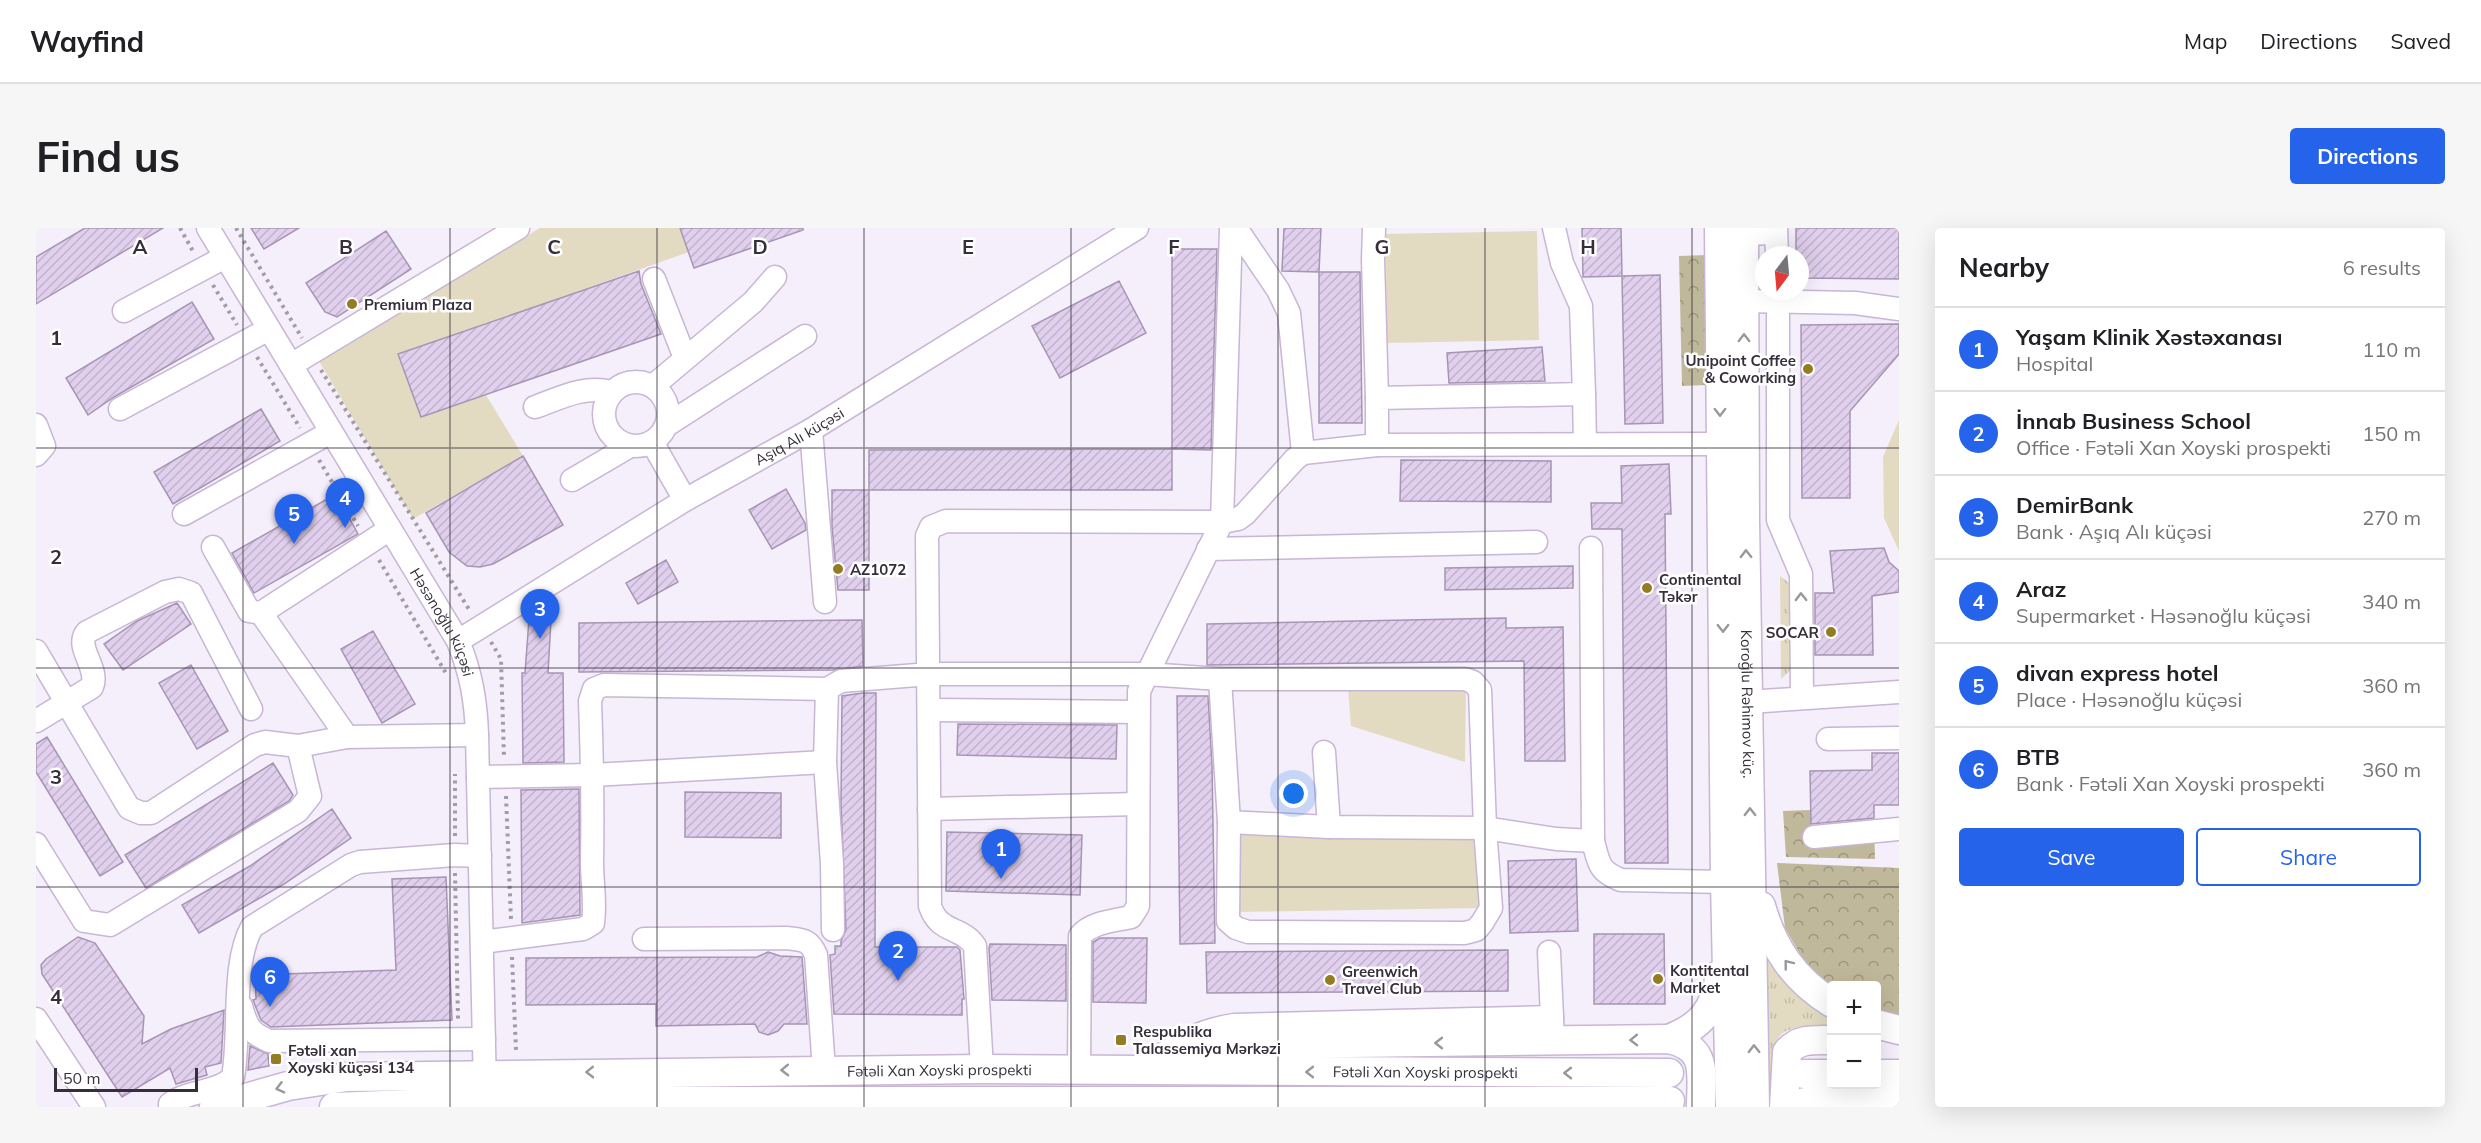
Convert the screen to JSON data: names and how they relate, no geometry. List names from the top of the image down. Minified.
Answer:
{"streets":{"main road":["Koroğlu Rəhimov küç.","Fətəli Xan Xoyski prospekti"],"street":["Aşıq Alı küçəsi","Həsənoğlu küçəsi"]},"crossings":[["Aşıq Alı küçəsi","Həsənoğlu küçəsi"],["Həsənoğlu küçəsi","Fətəli Xan Xoyski prospekti"]],"places":{"other":["Premium Plaza","Unipoint Coffee & Coworking","AZ1072","Continental Təkər","SOCAR","Kontitental Market","Greenwich Travel Club"],"transit":["Respublika Talassemiya Mərkəzi","Fətəli xan Xoyski küçəsi 134"]},"scale_bar":"50 m","north":"bottom","page":{"header":"Wayfind","nav":["Map","Directions","Saved"],"buttons":["Directions",["Save","Share"]],"title":"Find us","heading":["Nearby","6 results"],"list":[{"mark":"1","name":"Yaşam Klinik Xəstəxanası","note":"Hospital","value":"110 m"},{"mark":"2","name":"İnnab Business School","note":"Office · Fətəli Xan Xoyski prospekti","value":"150 m"},{"mark":"3","name":"DemirBank","note":"Bank · Aşıq Alı küçəsi","value":"270 m"},{"mark":"4","name":"Araz","note":"Supermarket · Həsənoğlu küçəsi","value":"340 m"},{"mark":"5","name":"divan express hotel","note":"Place · Həsənoğlu küçəsi","value":"360 m"},{"mark":"6","name":"BTB","note":"Bank · Fətəli Xan Xoyski prospekti","value":"360 m"}],"pins":["4","5","3","1","2","6"],"map_buttons":["+","−"],"scale":"50 m"},"grid":{"columns":["A","B","C","D","E","F","G","H"],"rows":["1","2","3","4"]}}
